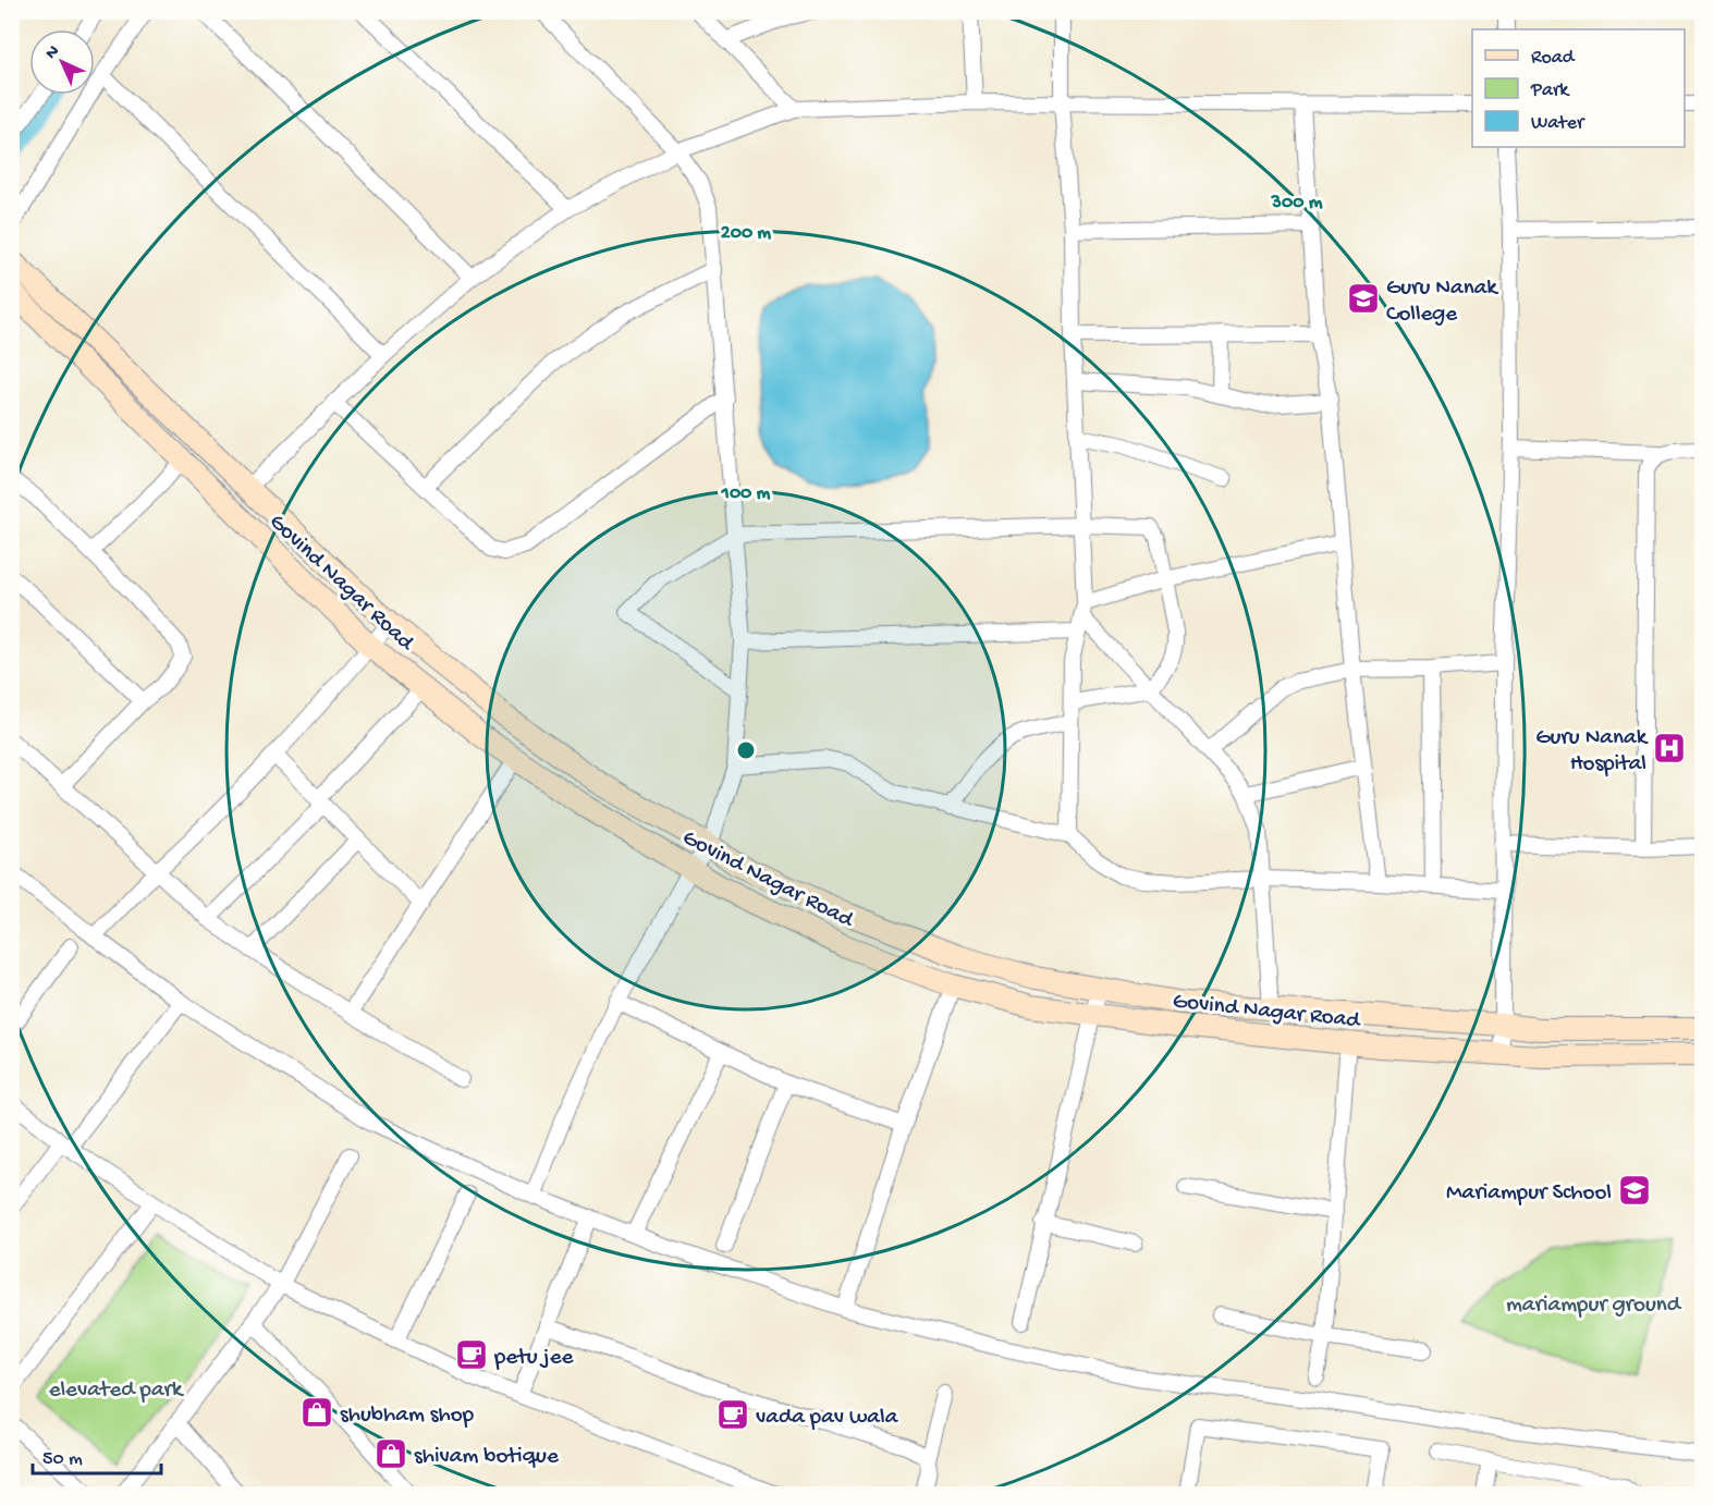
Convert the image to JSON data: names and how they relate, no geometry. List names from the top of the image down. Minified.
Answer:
{"streets":{"main road":["Govind Nagar Road"]},"parks":["mariampur ground","elevated park"],"places":{"school or university":["Guru Nanak College","Mariampur School"],"hospital":["Guru Nanak Hospital"],"cafe":["petu jee","vada pav wala"],"shop":["shubham shop","shivam botique"]},"legend":["Road","Park","Water"],"scale_bar":"50 m","north":"top left","rings":["300 m","200 m","100 m"]}
